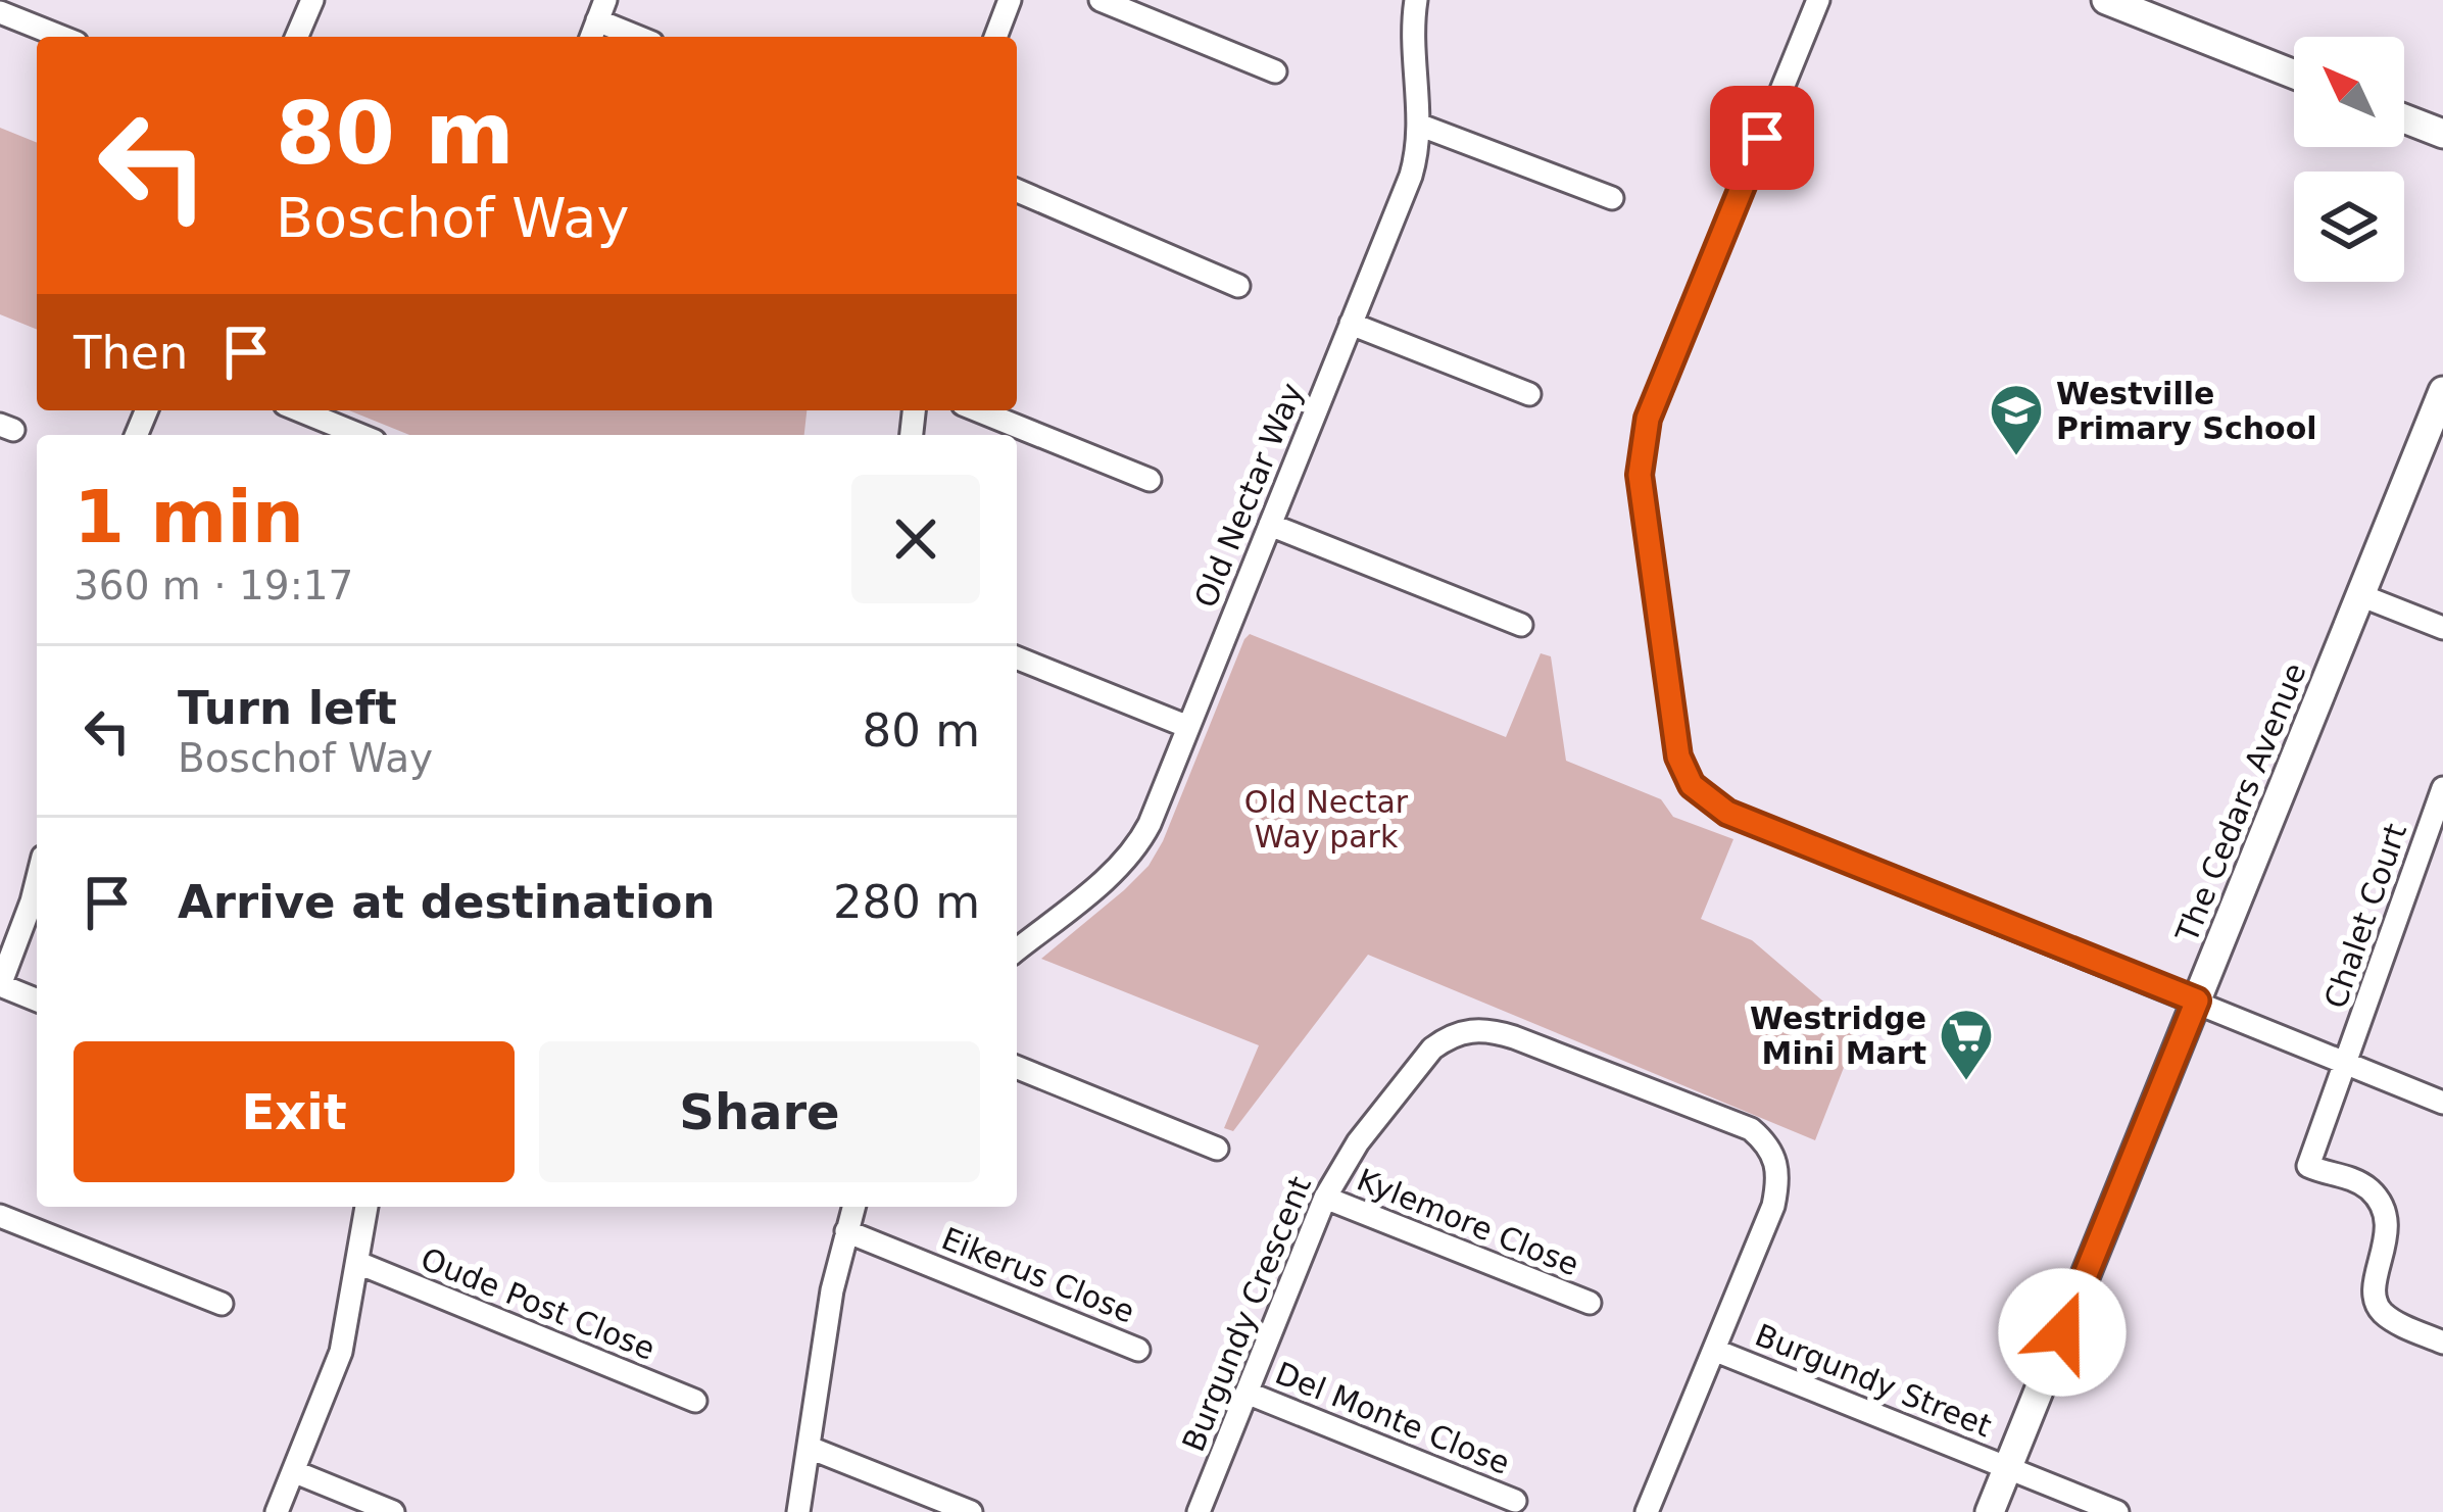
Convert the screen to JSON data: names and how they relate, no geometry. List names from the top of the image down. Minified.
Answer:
{"streets":{"street":["Old Nectar Way","The Cedars Avenue","Chalet Court","Kylemore Close","Eikerus Close","Oude Post Close","Burgundy Crescent","Burgundy Street","Del Monte Close"]},"crossings":[["The Cedars Avenue","Burgundy Street"],["Kylemore Close","Burgundy Crescent"],["Burgundy Crescent","Burgundy Street"],["Burgundy Crescent","Del Monte Close"]],"parks":["Old Nectar Way park"],"places":{"school or university":["Westville Primary School"],"supermarket":["Westridge Mini Mart"]},"north":"top left","page":{"turn":["80 m","Boschof Way"],"then":"Then","heading":["1 min","360 m · 19:17"],"list":[{"name":"Turn left","note":"Boschof Way","value":"80 m"},{"name":"Arrive at destination","value":"280 m"}],"buttons":["Exit","Share"]}}
